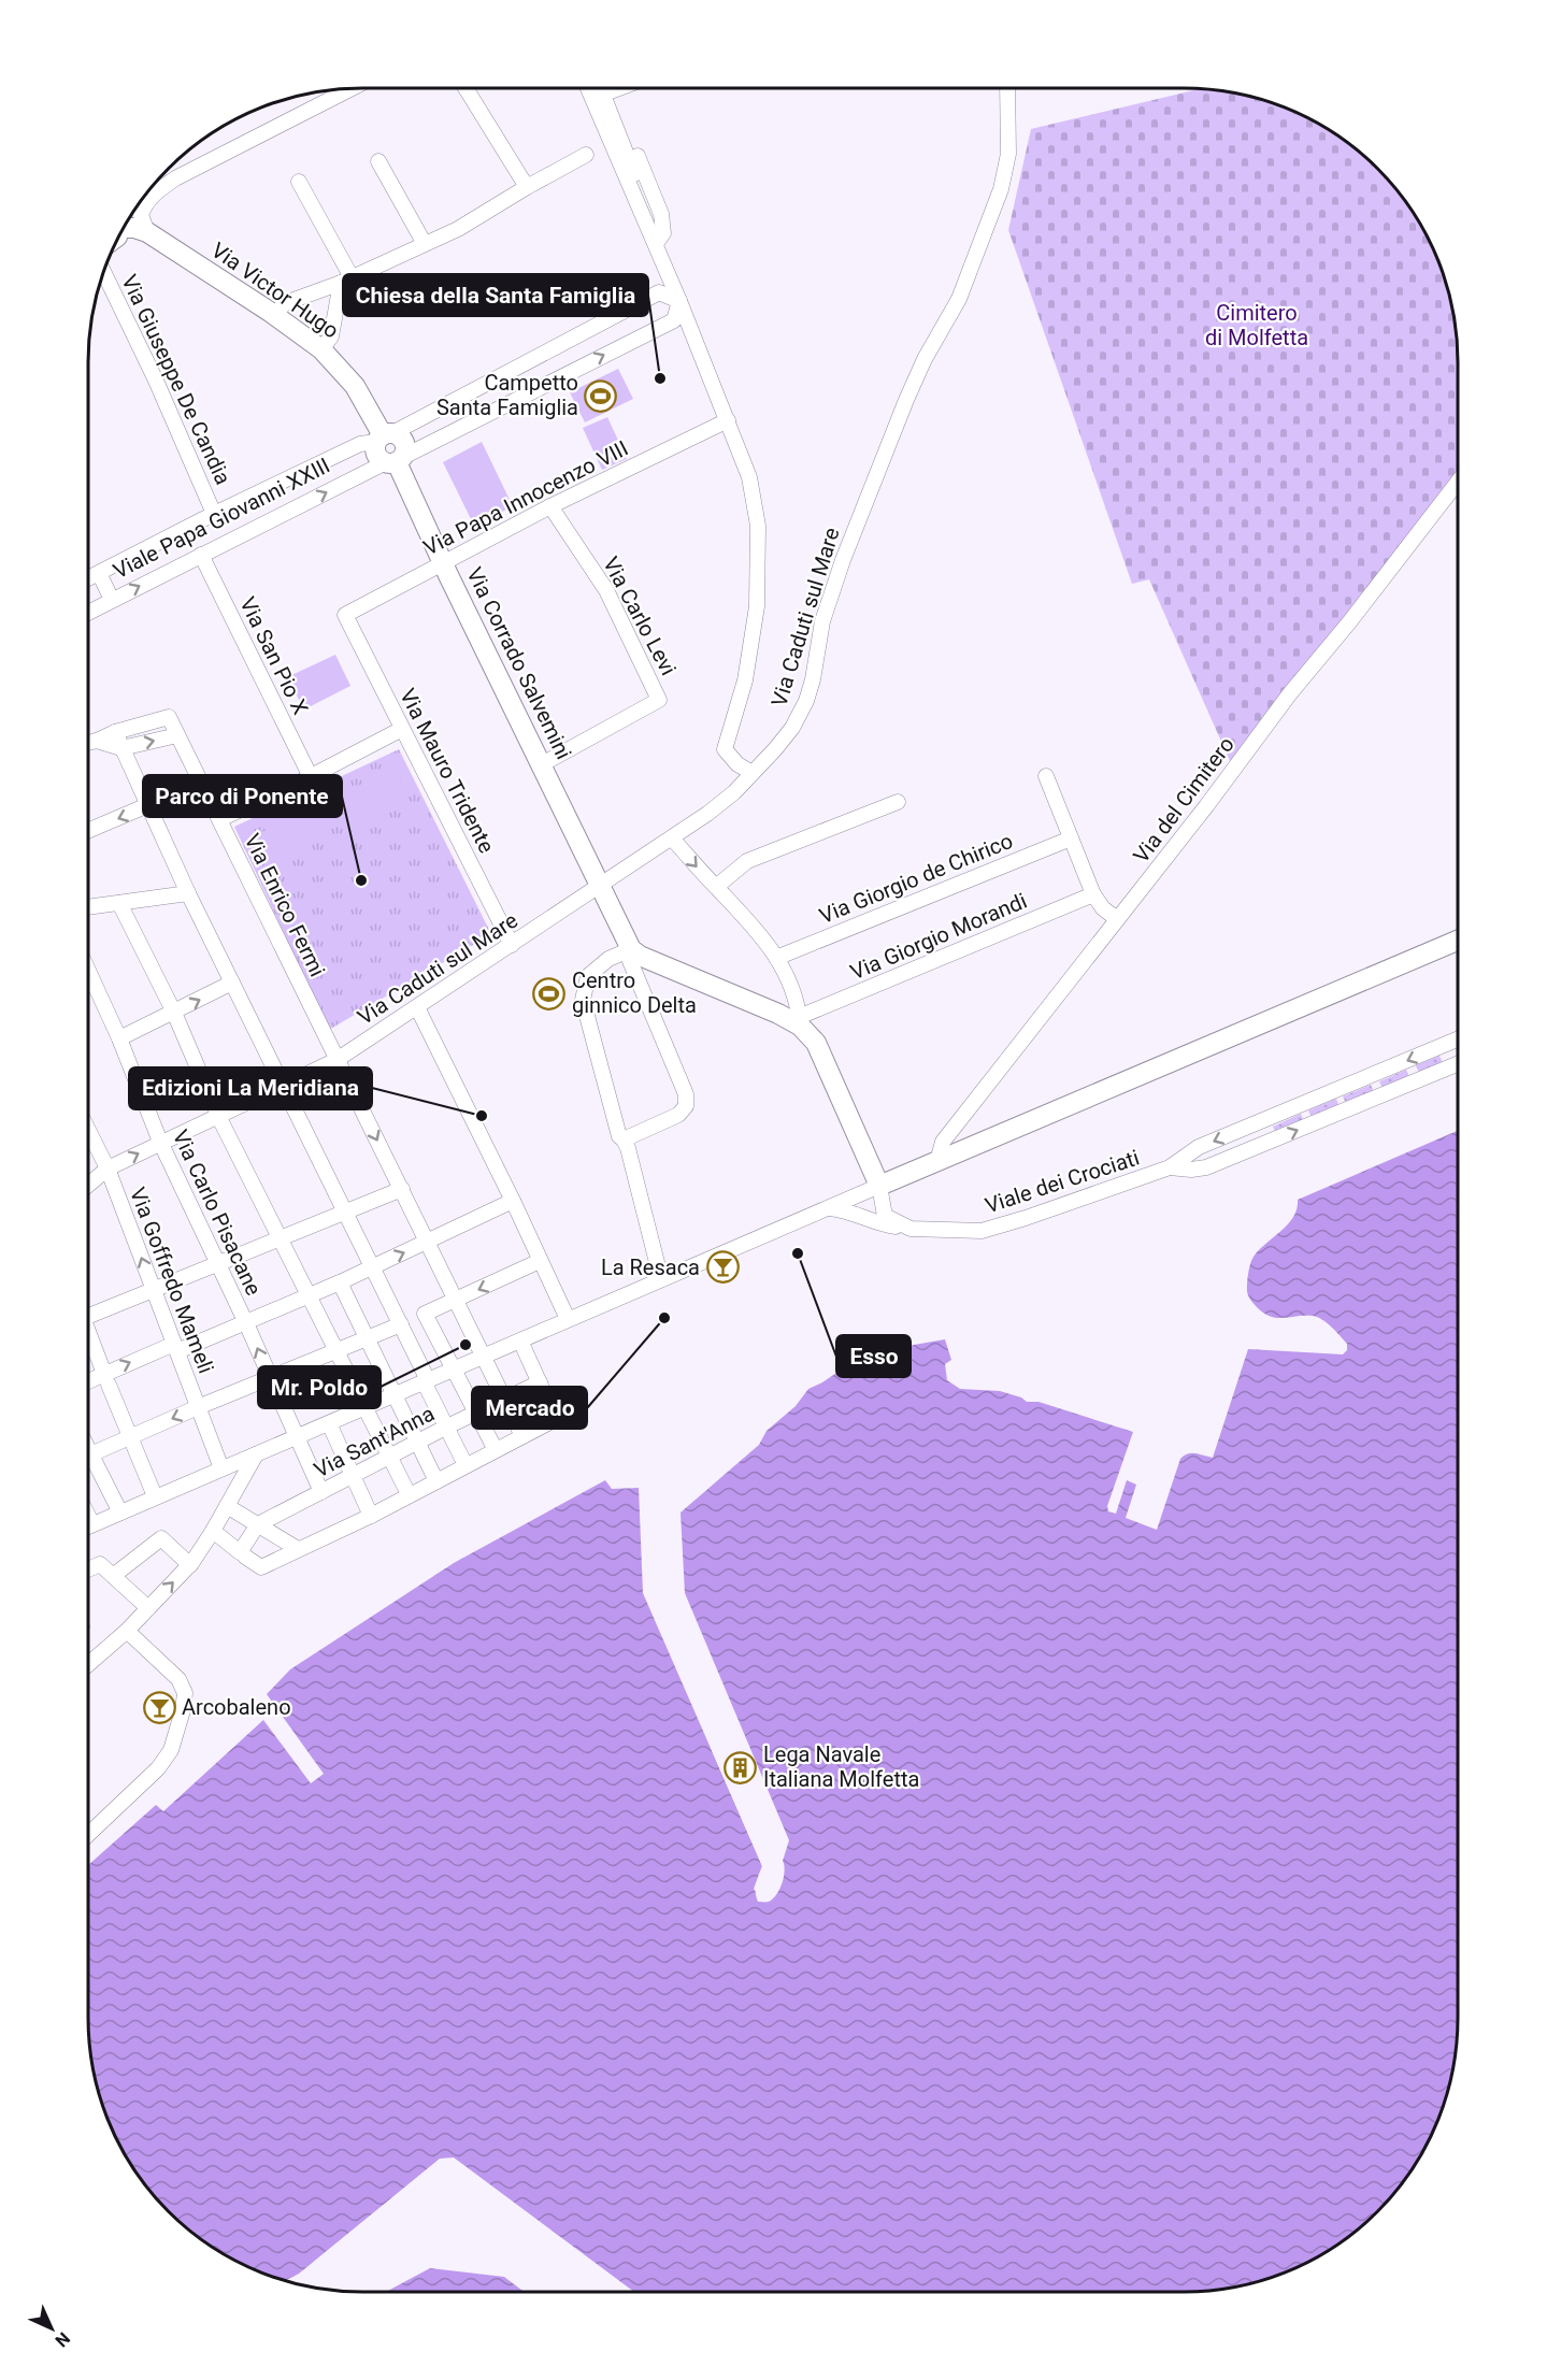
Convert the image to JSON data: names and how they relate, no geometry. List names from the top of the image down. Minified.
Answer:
{"streets":{"main road":["Via Victor Hugo","Via Corrado Salvemini"],"street":["Via Giuseppe De Candia","Via Papa Innocenzo VIII","Viale Papa Giovanni XXIII","Via Carlo Levi","Via Caduti sul Mare","Via San Pio X","Via Mauro Tridente","Via del Cimitero","Via Giorgio de Chirico","Via Enrico Fermi","Via Giorgio Morandi","Viale dei Crociati","Via Carlo Pisacane","Via Goffredo Mameli","Via Sant'Anna"]},"crossings":[["Via Victor Hugo","Viale Papa Giovanni XXIII"],["Via Victor Hugo","Via Corrado Salvemini"],["Via Giuseppe De Candia","Viale Papa Giovanni XXIII"],["Via Papa Innocenzo VIII","Via Carlo Levi"],["Via Papa Innocenzo VIII","Via Corrado Salvemini"],["Via Papa Innocenzo VIII","Via Mauro Tridente"],["Viale Papa Giovanni XXIII","Via San Pio X"],["Viale Papa Giovanni XXIII","Via Corrado Salvemini"],["Via Carlo Levi","Via Corrado Salvemini"],["Via Caduti sul Mare","Via Corrado Salvemini"],["Via Caduti sul Mare","Via Mauro Tridente"],["Via Caduti sul Mare","Via Enrico Fermi"],["Via Caduti sul Mare","Via Carlo Pisacane"],["Via Caduti sul Mare","Via Goffredo Mameli"],["Via Enrico Fermi","Via Sant'Anna"],["Via Carlo Pisacane","Via Sant'Anna"]],"parks":["Cimitero di Molfetta"],"places":{"other":["Chiesa della Santa Famiglia","Parco di Ponente","Edizioni La Meridiana","Esso","Mercado","Mr. Poldo"],"sports":["Campetto Santa Famiglia","Centro ginnico Delta"],"bar":["La Resaca","Arcobaleno"],"building":["Lega Navale Italiana Molfetta"]},"north":"bottom right"}
